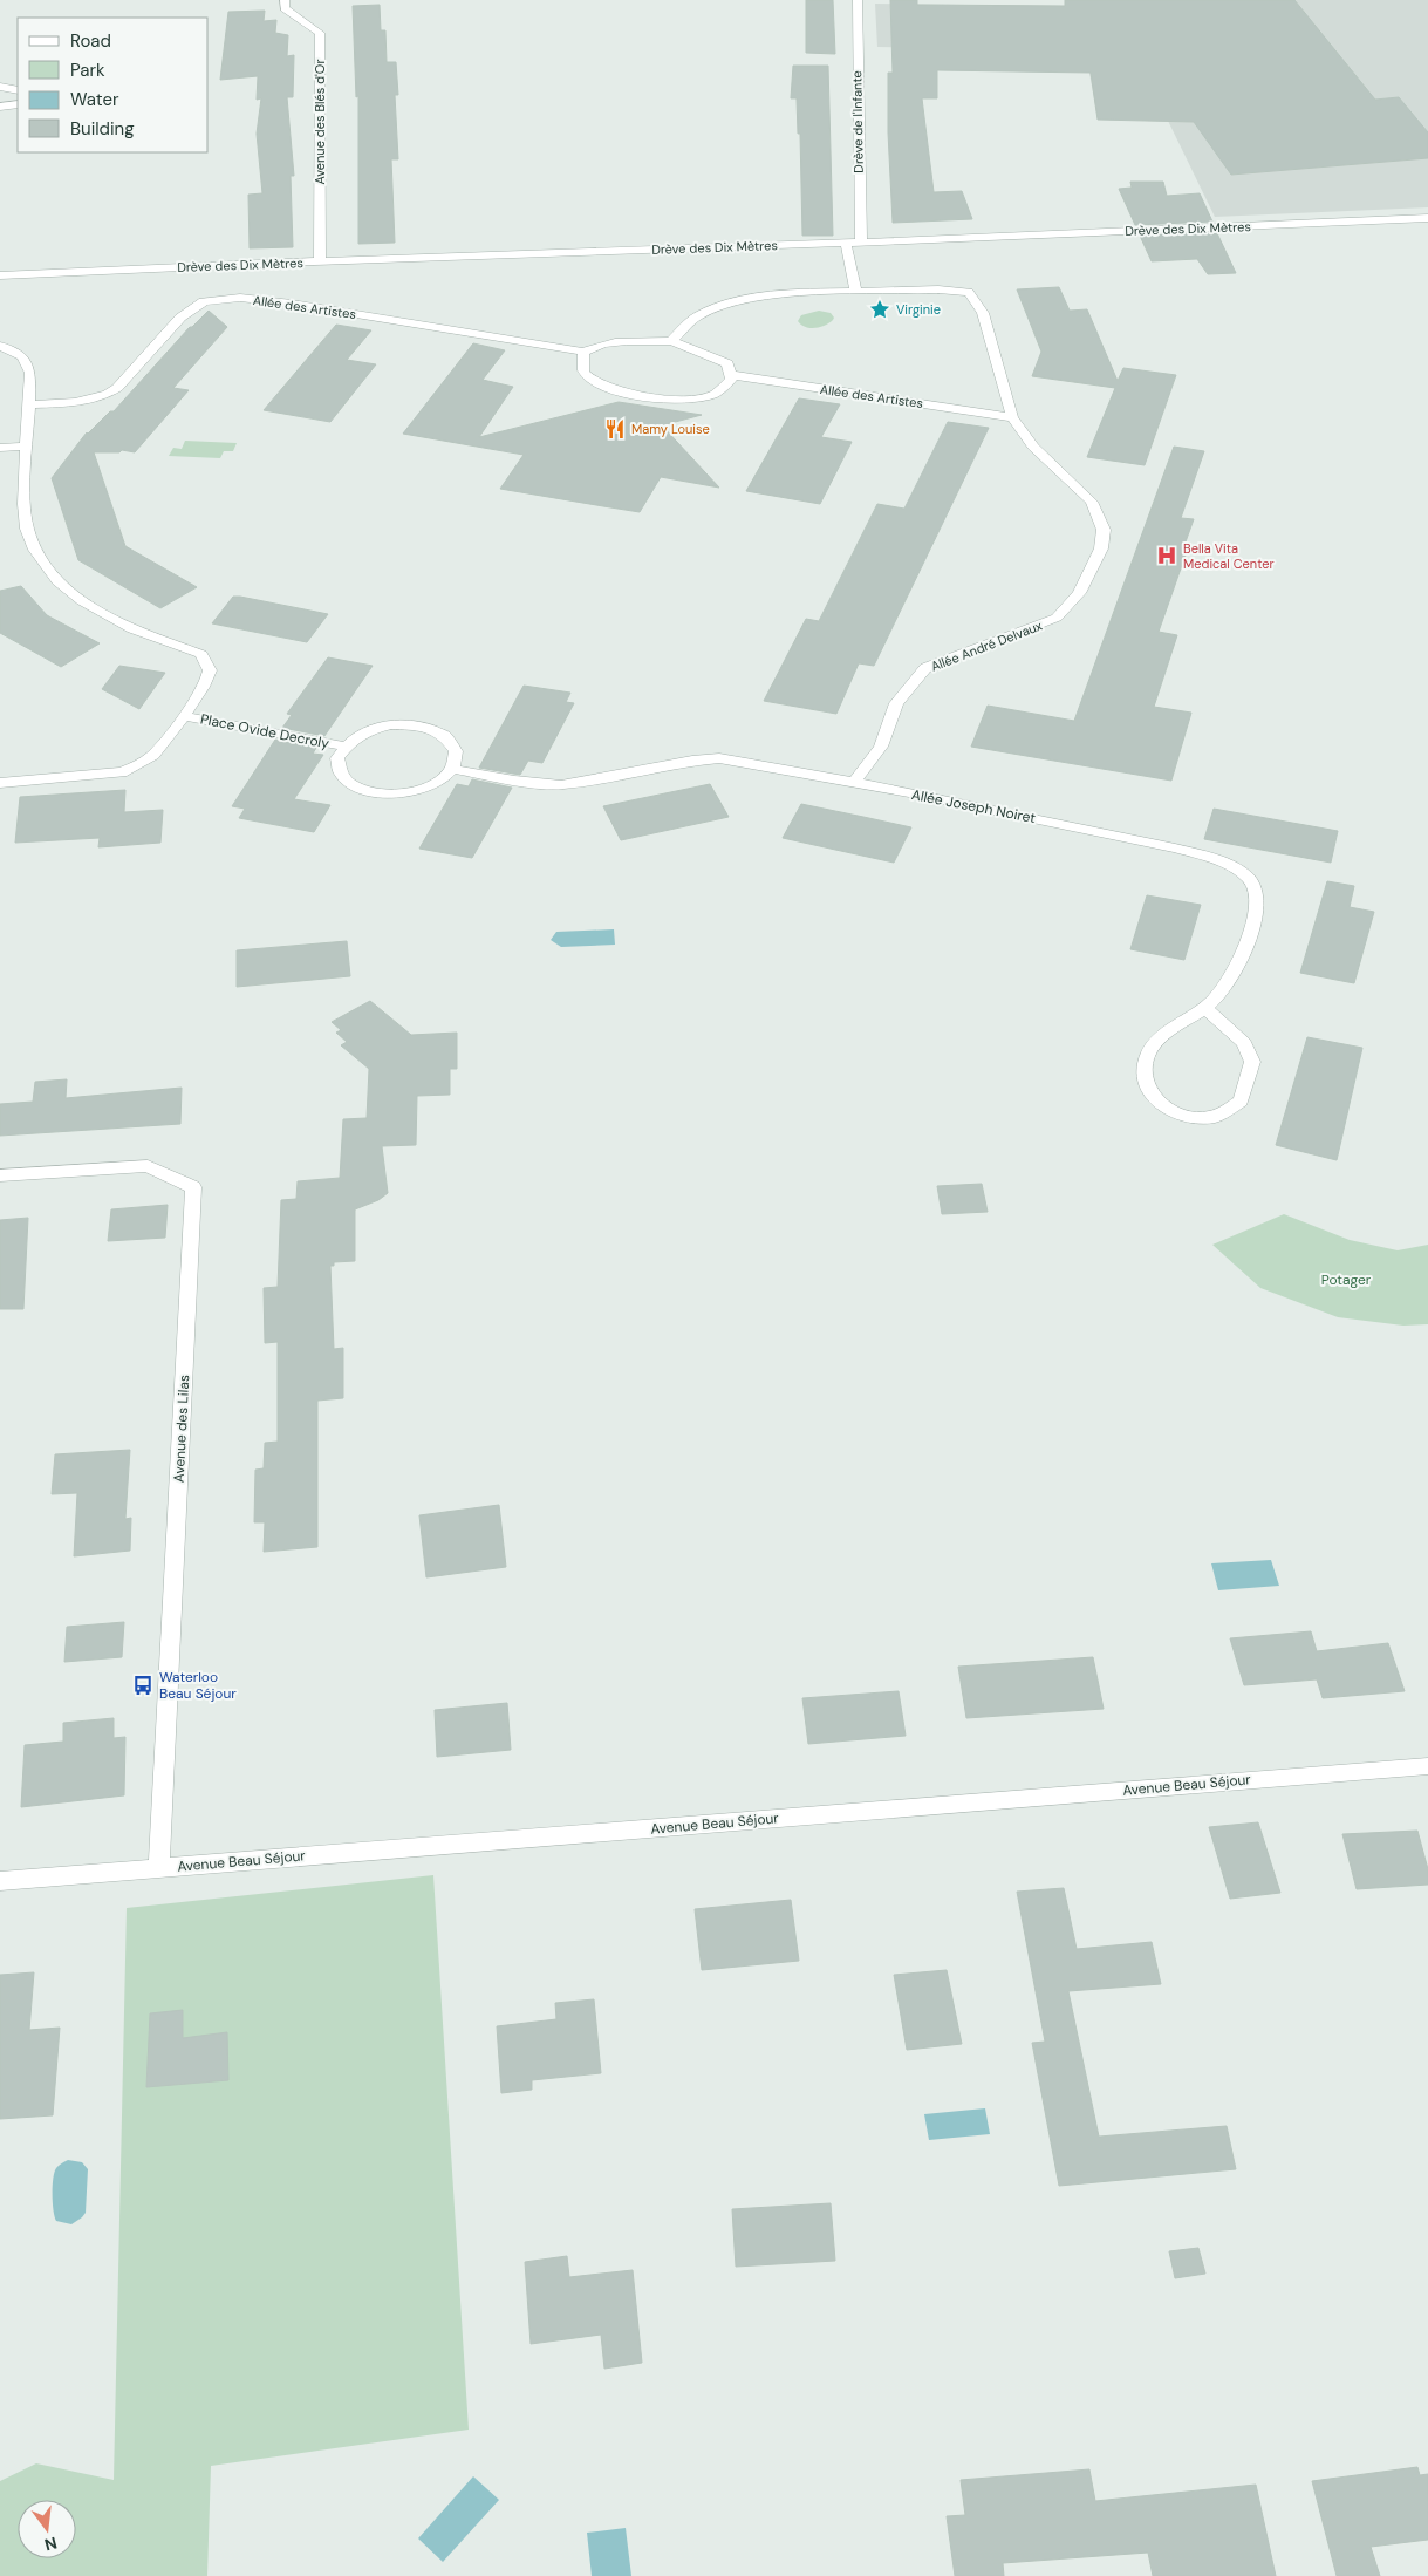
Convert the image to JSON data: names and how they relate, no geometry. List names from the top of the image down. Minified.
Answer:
{"streets":{"street":["Avenue des Blés d'Or","Drève de l'Infante","Drève des Dix Mètres","Allée des Artistes","Allée André Delvaux","Place Ovide Decroly","Allée Joseph Noiret","Avenue des Lilas","Avenue Beau Séjour"]},"crossings":[["Avenue des Blés d'Or","Drève des Dix Mètres"],["Drève de l'Infante","Drève des Dix Mètres"],["Allée des Artistes","Allée André Delvaux"],["Allée André Delvaux","Allée Joseph Noiret"],["Place Ovide Decroly","Allée Joseph Noiret"],["Avenue des Lilas","Avenue Beau Séjour"]],"parks":["Potager"],"places":{"place":["Virginie"],"restaurant":["Mamy Louise"],"hospital":["Bella Vita Medical Center"],"bus stop":["Waterloo Beau Séjour"]},"legend":["Road","Park","Water","Building"],"north":"bottom"}
